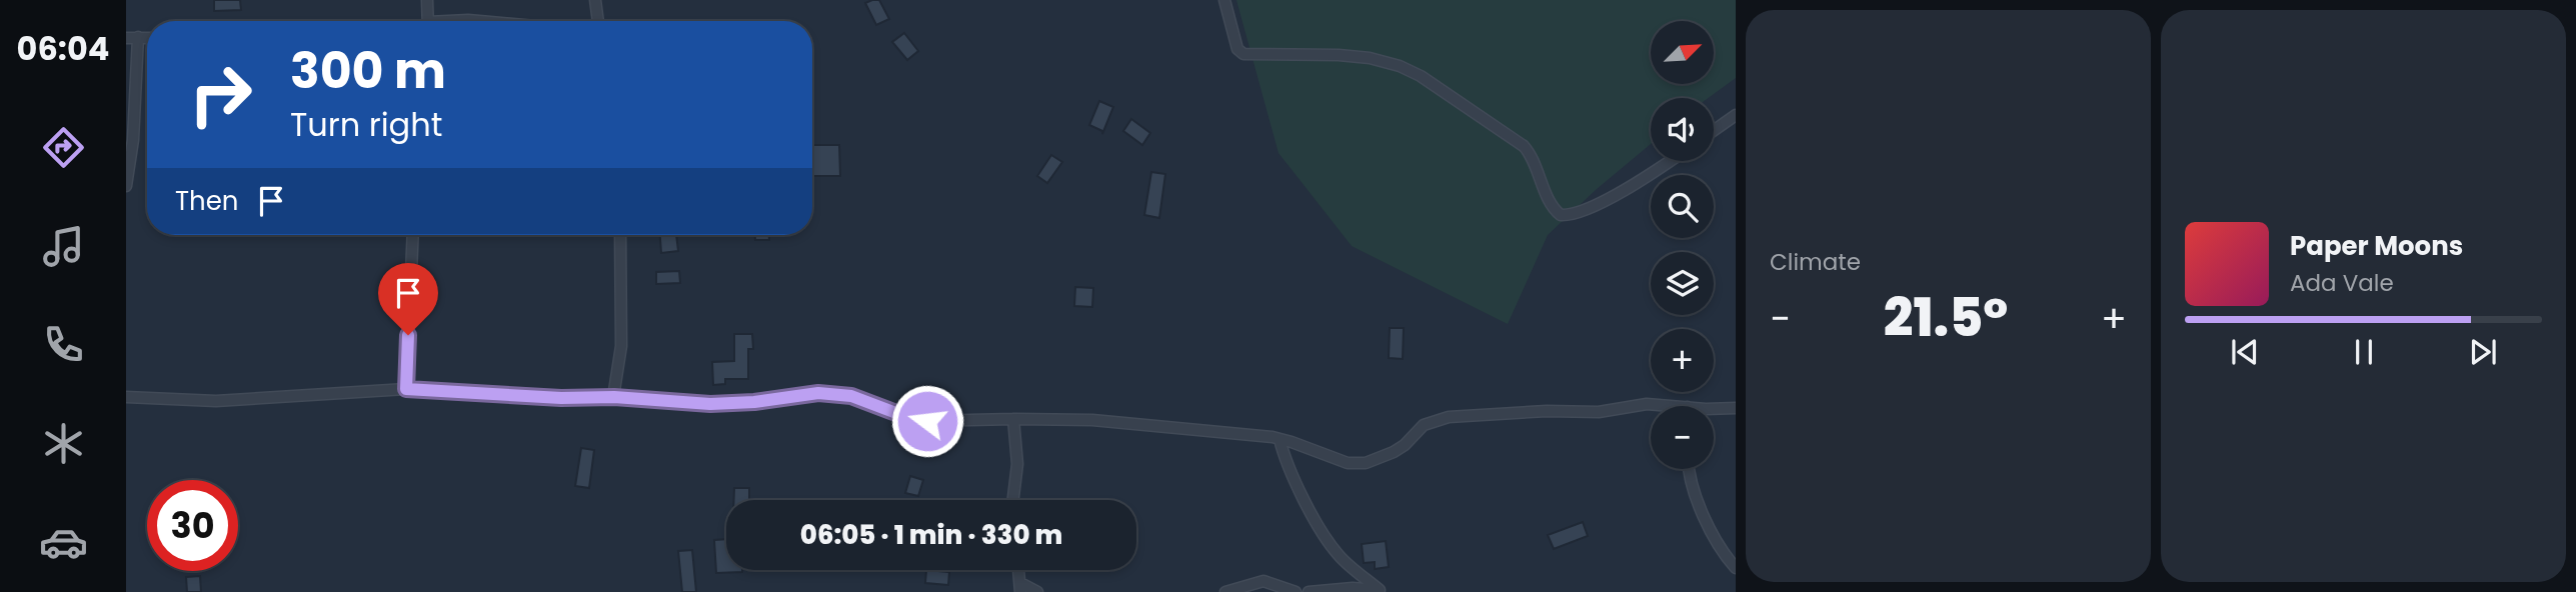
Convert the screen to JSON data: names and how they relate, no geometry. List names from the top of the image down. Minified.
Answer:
{"north":"top right","page":{"tabs":"06:04","tile":"Climate","map_buttons":["+","−"],"turn":["300 m","Turn right"],"then":"Then","song":["Paper Moons","Ada Vale"],"heat":["−","21.5°","+"],"limit":"30","trip":"06:05 · 1 min · 330 m"}}
